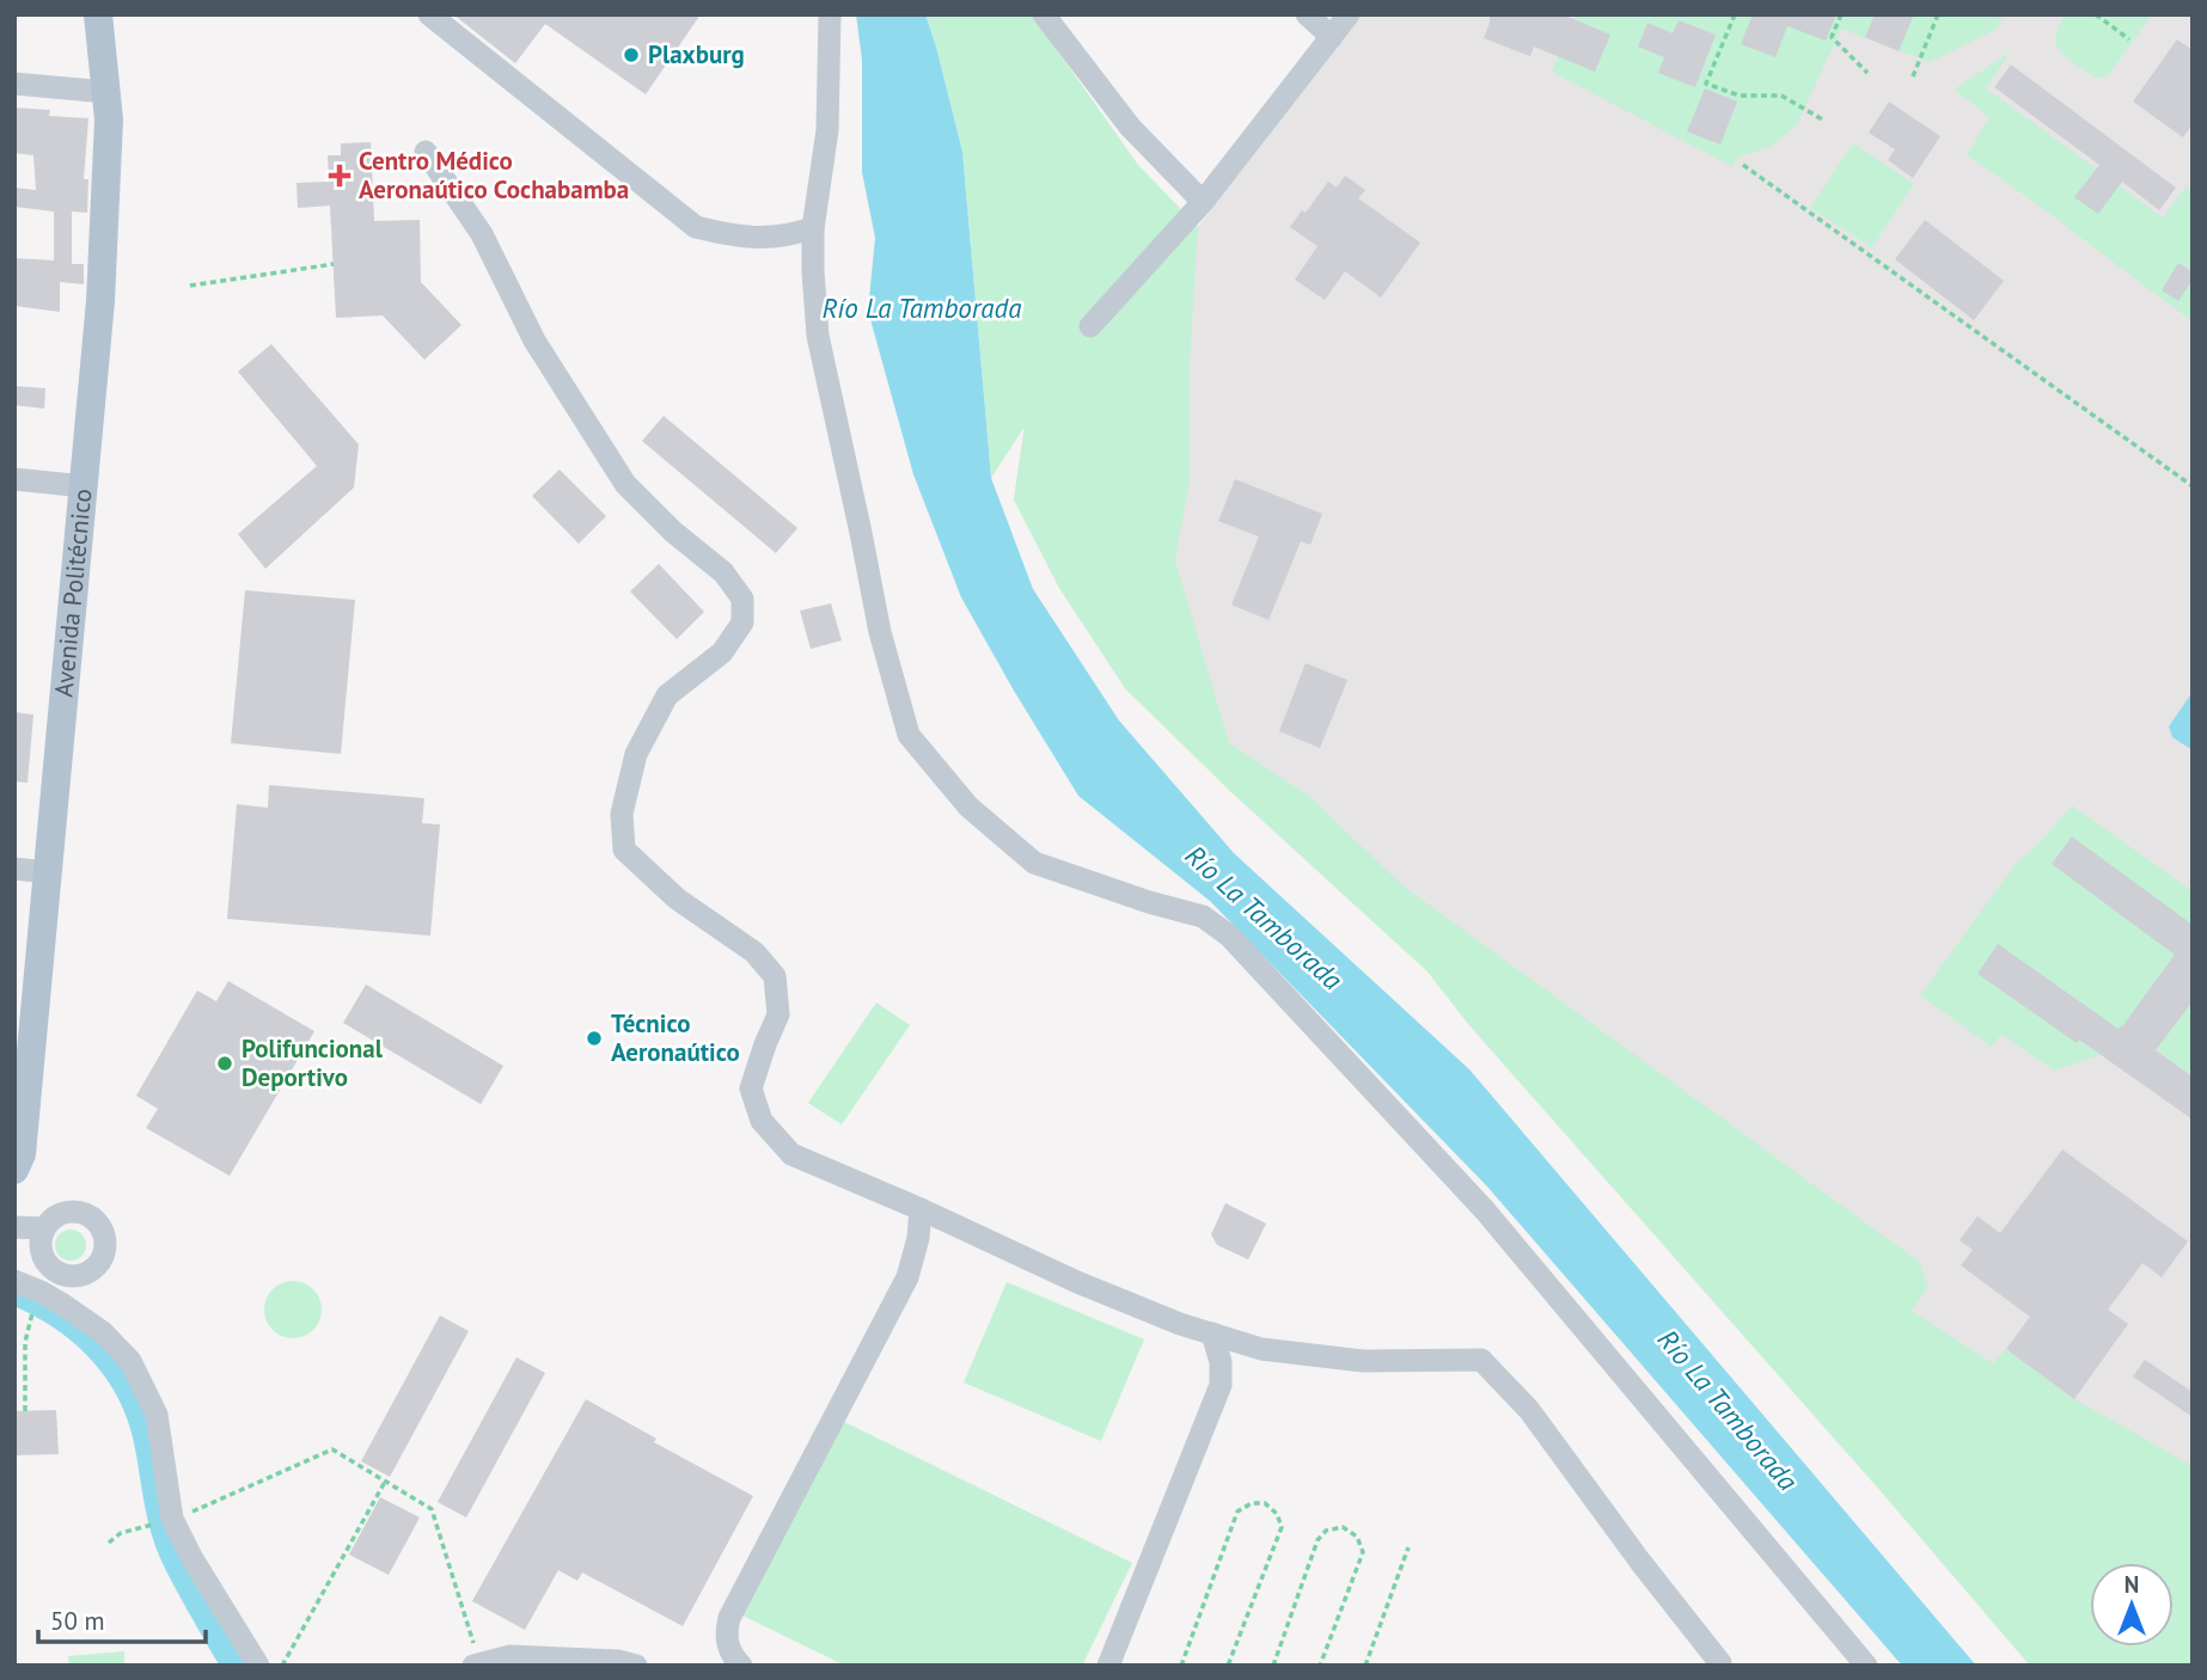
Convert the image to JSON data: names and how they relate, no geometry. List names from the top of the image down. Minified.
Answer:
{"streets":{"main road":["Avenida Politécnico"]},"water":["Río La Tamborada"],"places":{"other":["Plaxburg","Técnico Aeronaútico","Polifuncional Deportivo"],"health":["Centro Médico Aeronaútico Cochabamba"]},"scale_bar":"50 m","north":"top"}
